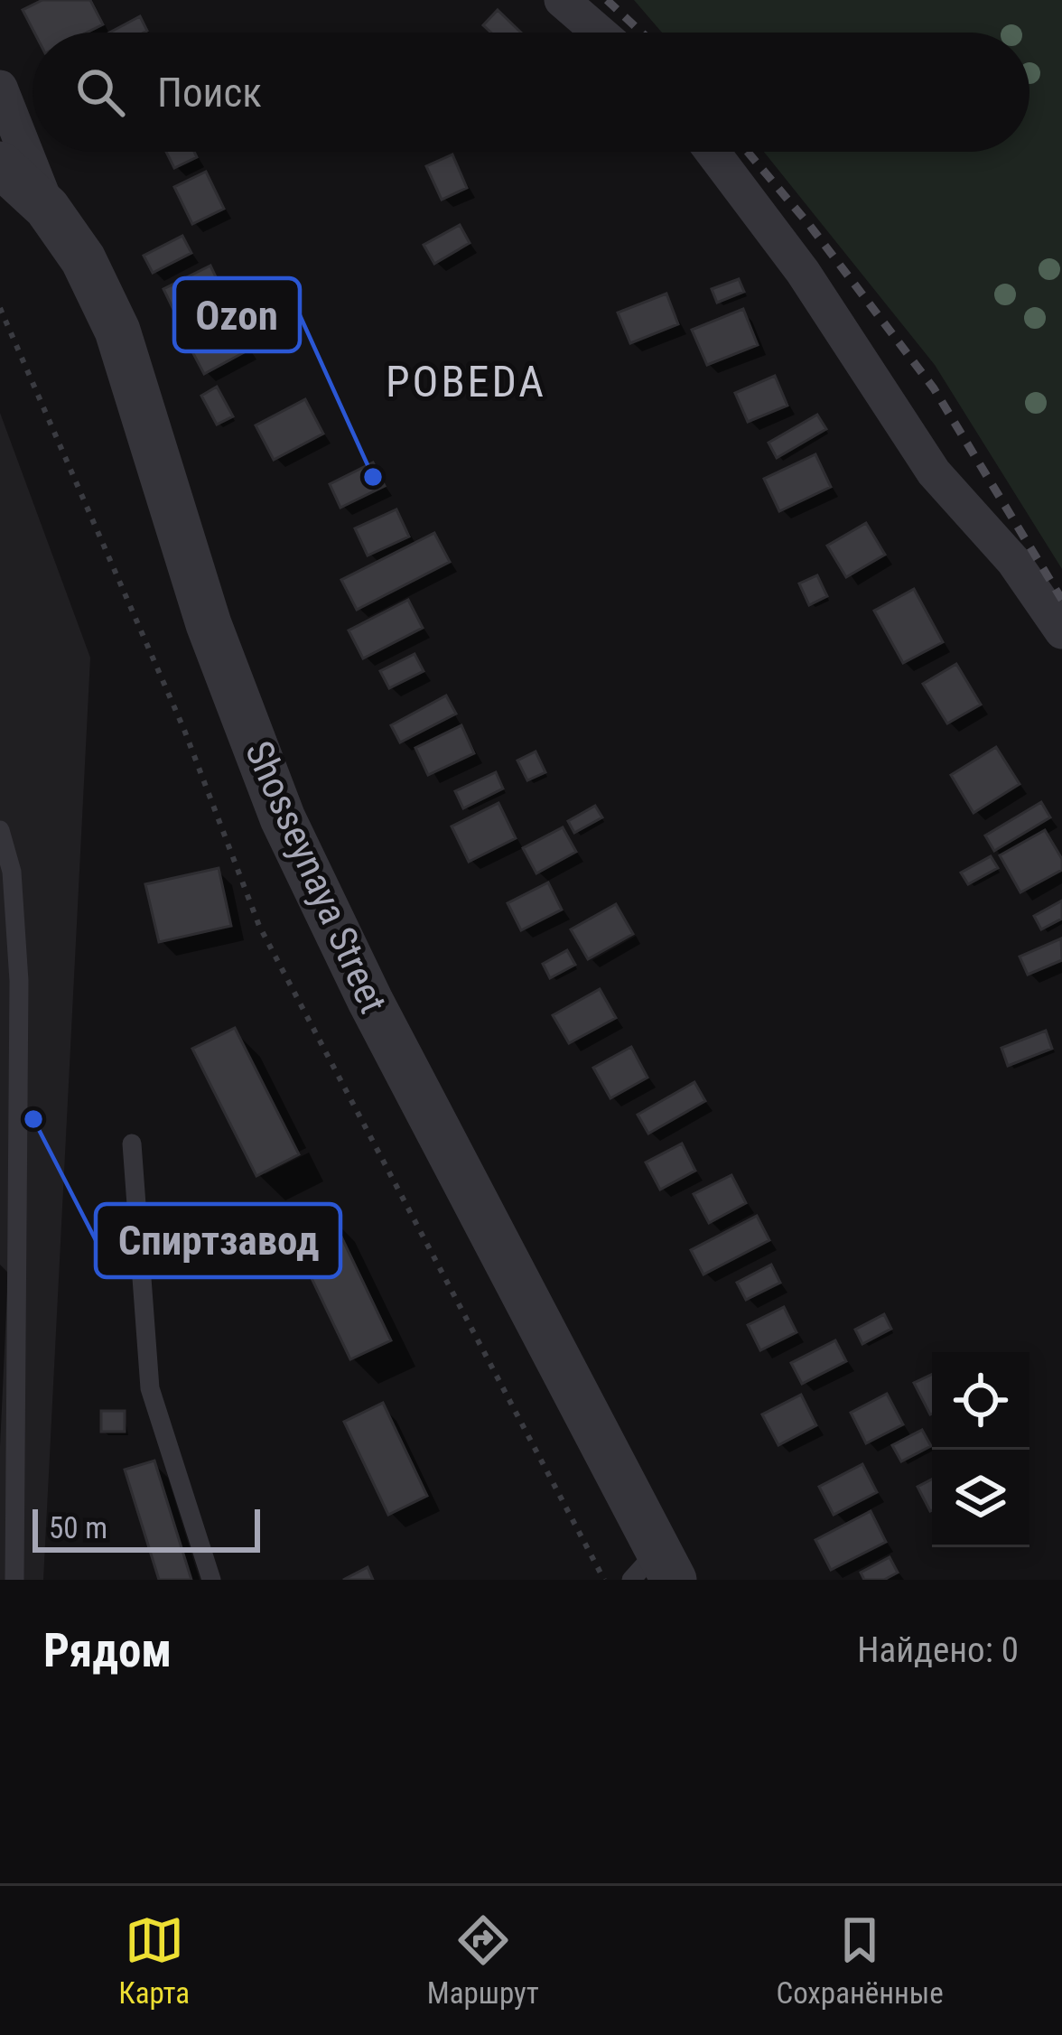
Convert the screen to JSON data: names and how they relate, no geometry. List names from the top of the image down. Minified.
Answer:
{"streets":{"street":["Shosseynaya Street"]},"districts":["POBEDA"],"places":["Ozon","Спиртзавод"],"scale_bar":"50 m","page":{"search":"Поиск","scale":"50 m","heading":["Рядом","Найдено: 0"],"nav":["Карта","Маршрут","Сохранённые"]}}
